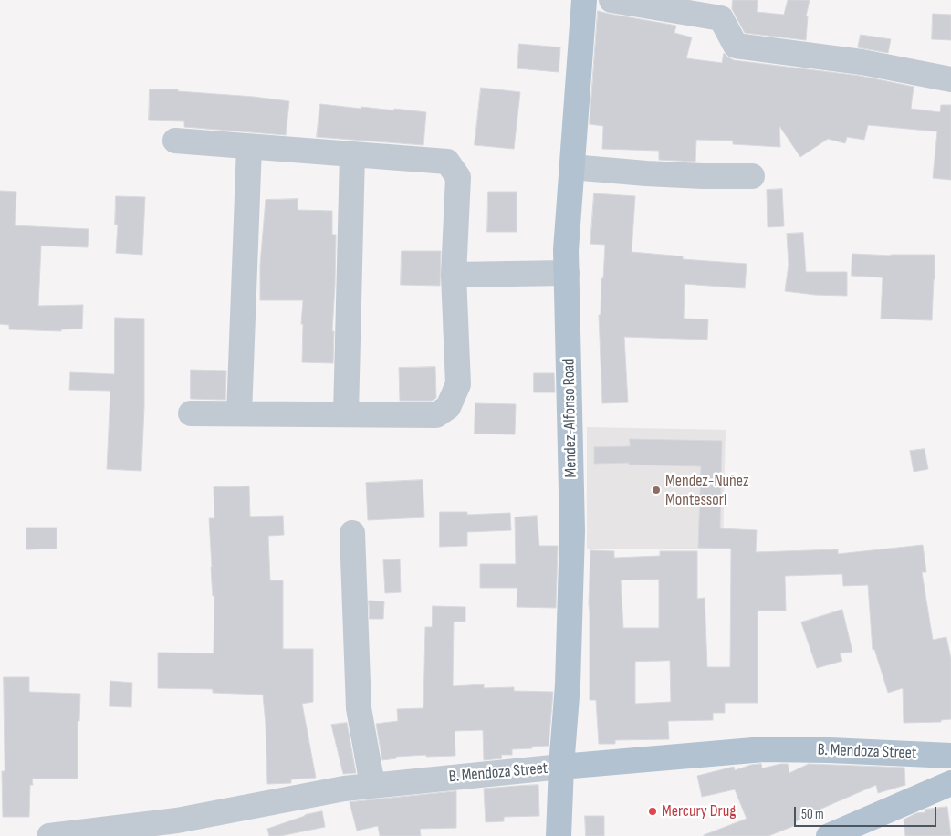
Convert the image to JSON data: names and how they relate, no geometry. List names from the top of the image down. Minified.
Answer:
{"streets":{"main road":["Mendez-Alfonso Road","B. Mendoza Street"]},"crossings":[["Mendez-Alfonso Road","B. Mendoza Street"]],"places":["Mendez-Nuñez Montessori","Mercury Drug"],"scale_bar":"50 m"}
